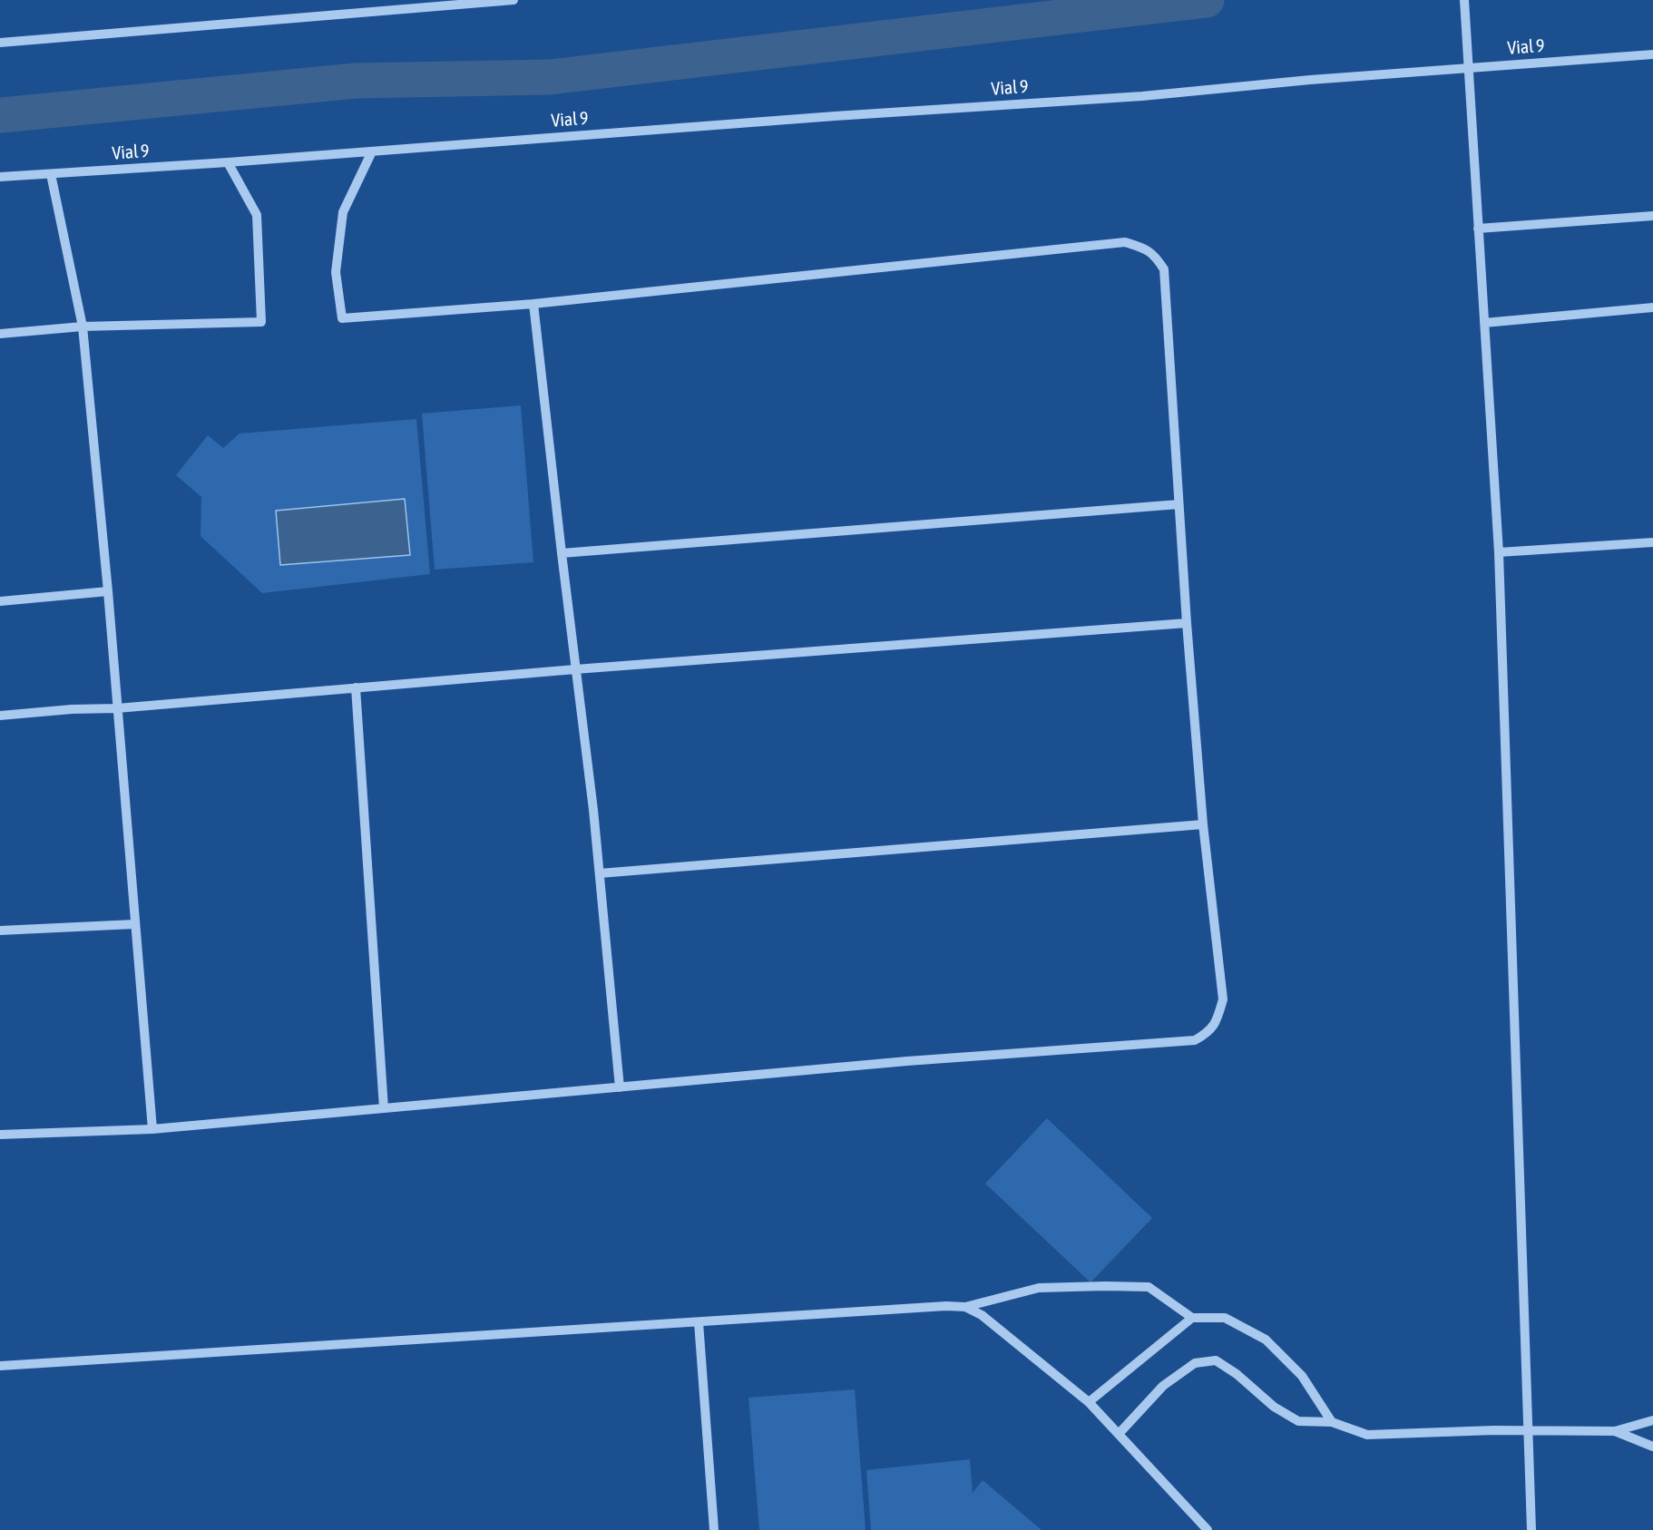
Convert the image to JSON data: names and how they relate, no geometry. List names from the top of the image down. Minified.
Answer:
{"streets":{"street":["Vial 9"]}}
